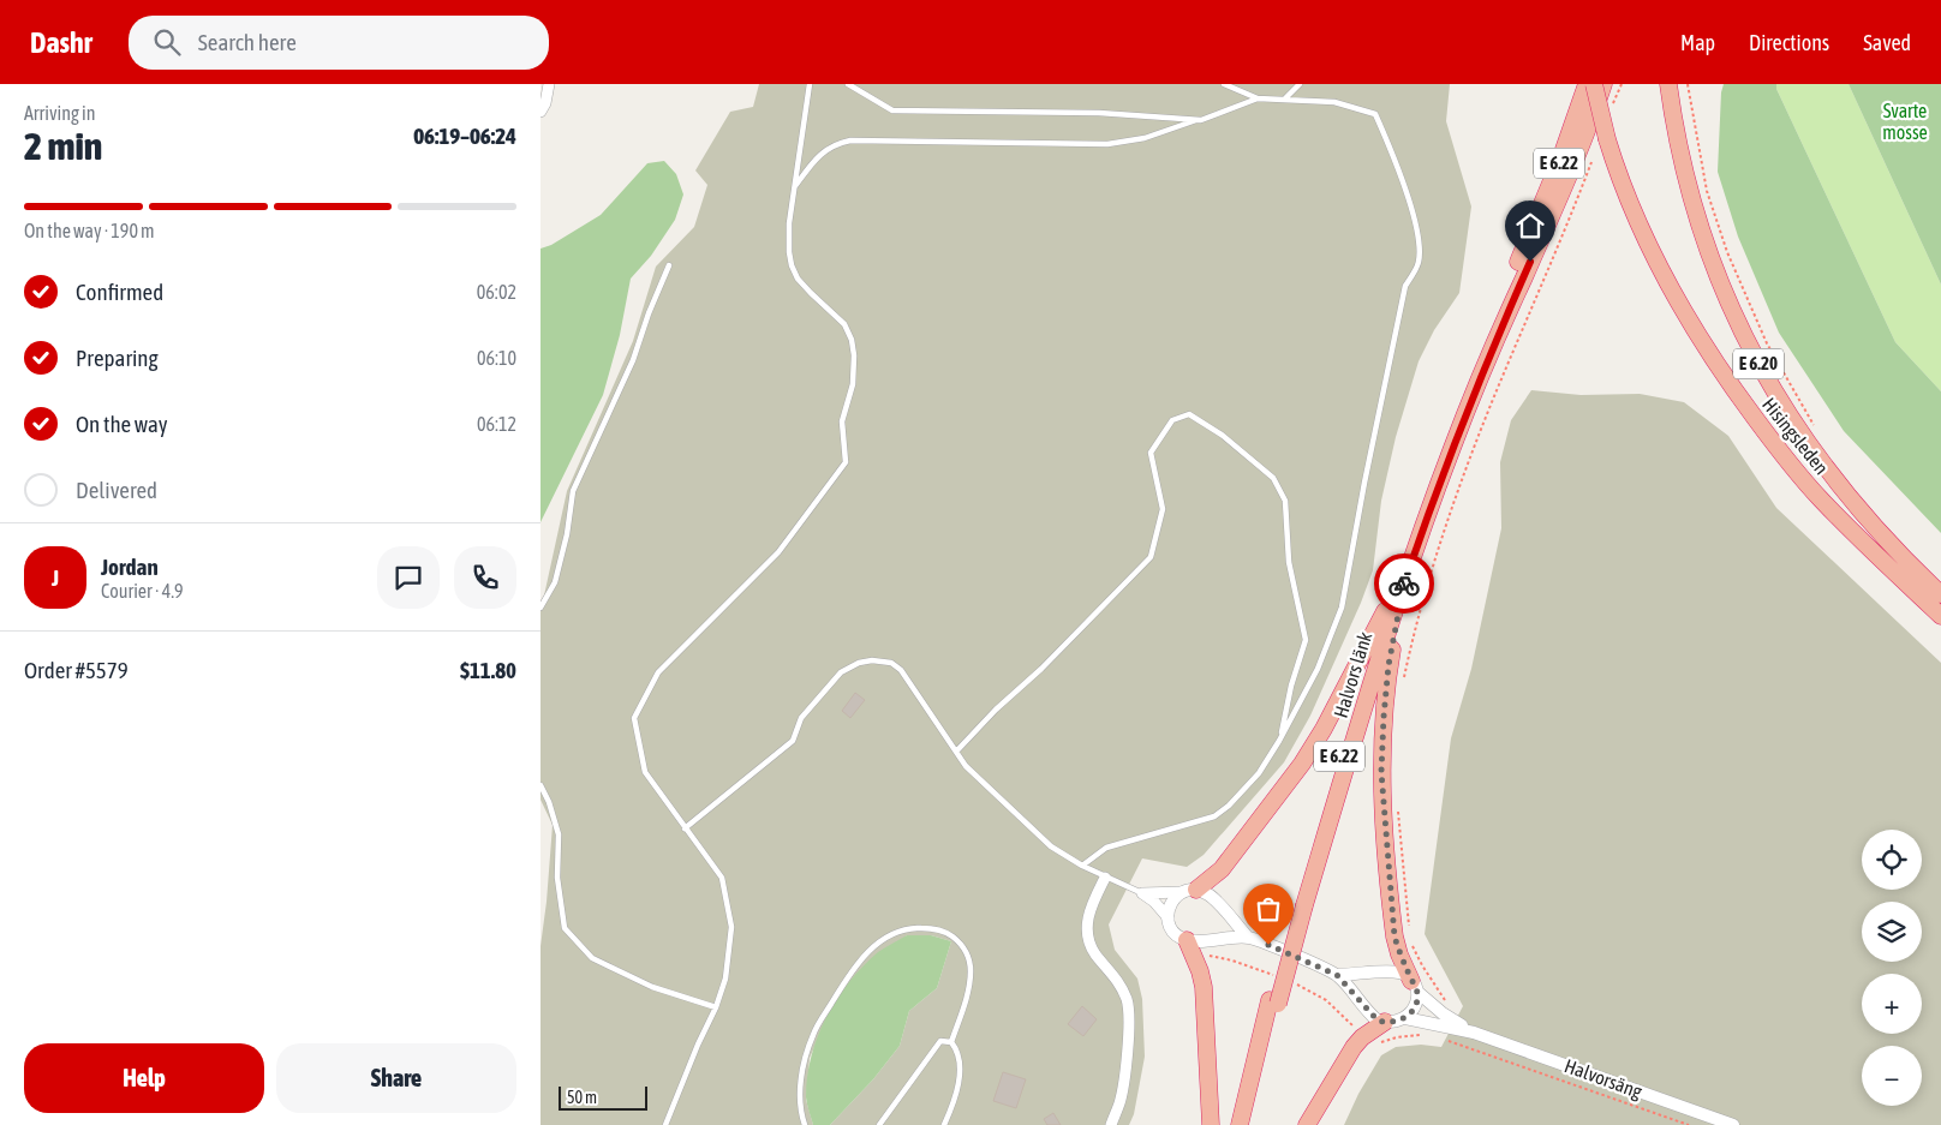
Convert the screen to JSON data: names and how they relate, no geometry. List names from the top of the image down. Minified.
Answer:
{"streets":{"highway":["E 6.22","E 6.20","Hisingsleden","Halvors länk"],"street":["Halvorsäng"]},"crossings":[["E 6.22","Halvors länk"],["E 6.22","Halvorsäng"]],"parks":["Svarte mosse"],"scale_bar":"50 m","page":{"header":"Dashr","search":"Search here","nav":["Map","Directions","Saved"],"heading":["2 min","Arriving in","06:19–06:24"],"panel":["Jordan","Courier · 4.9","Order #5579","$11.80"],"bar":"On the way · 190 m","list":[["Confirmed","06:02"],["Preparing","06:10"],["On the way","06:12"],"Delivered"],"round":"J","map_buttons":["+","−"],"buttons":["Help","Share"],"scale":"50 m"}}
